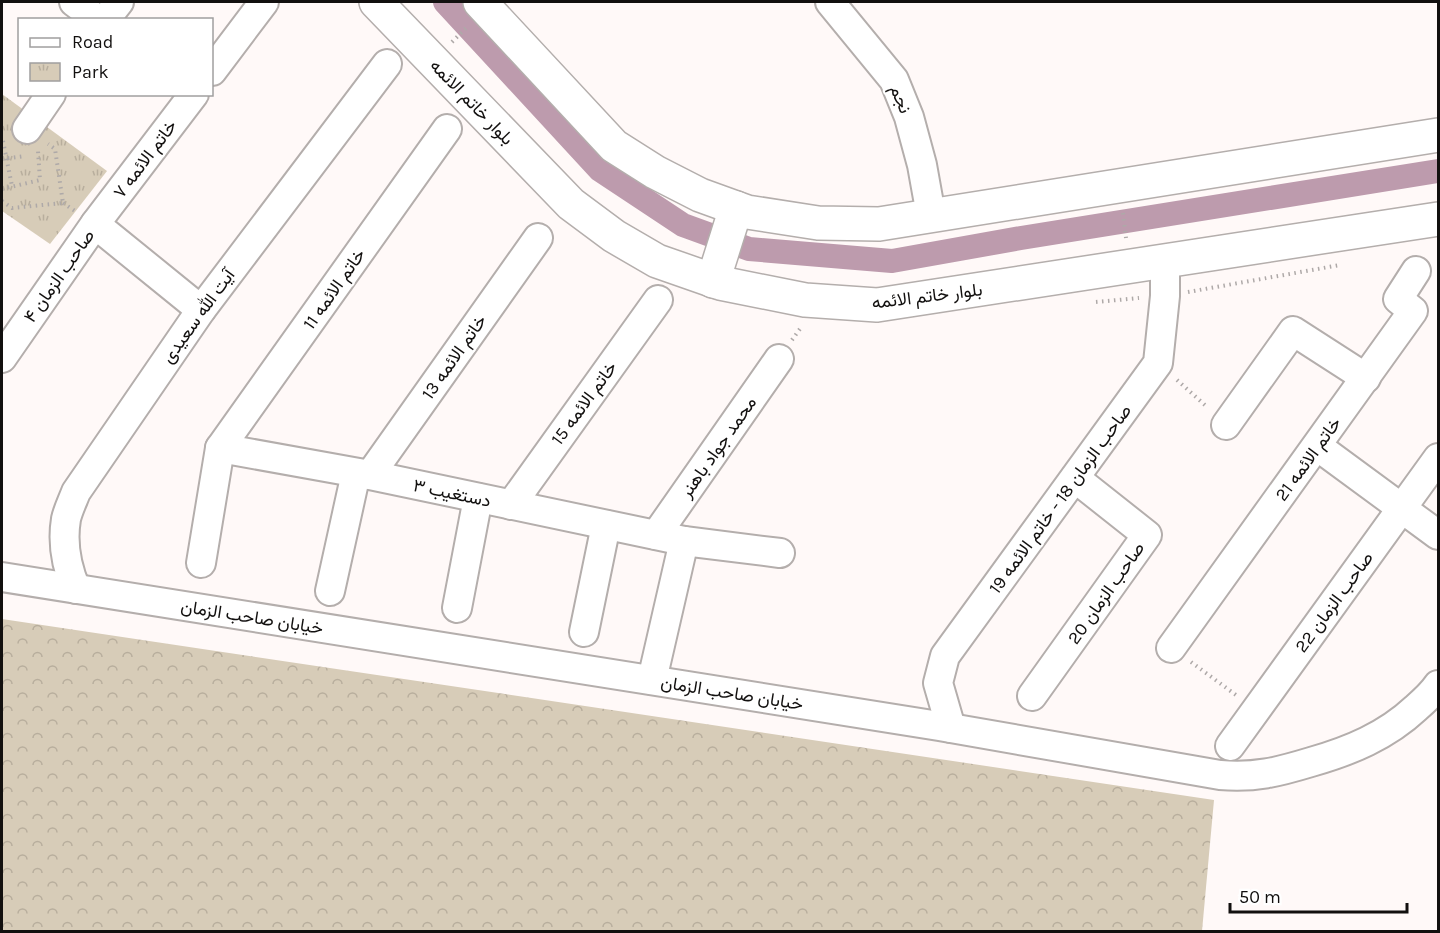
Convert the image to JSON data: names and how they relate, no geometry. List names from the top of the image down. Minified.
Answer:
{"streets":{"main road":["بلوار خاتم الائمه"],"street":["نجم","خاتم الائمه ۷","صاحب الزمان ۴","خاتم الائمه 11","آیت الله سعیدی","خاتم الائمه 13","خاتم الائمه 15","محمد جواد باهنر","خاتم الائمه 21","دستغیب ۳","صاحب الزمان 18 - خاتم الائمه 19","صاحب الزمان 20","صاحب الزمان 22","خیابان صاحب الزمان"]},"crossings":[["بلوار خاتم الائمه","صاحب الزمان 18 - خاتم الائمه 19"],["خاتم الائمه ۷","صاحب الزمان ۴"],["خاتم الائمه 11","دستغیب ۳"],["آیت الله سعیدی","خیابان صاحب الزمان"],["خاتم الائمه 13","دستغیب ۳"],["خاتم الائمه 15","دستغیب ۳"],["محمد جواد باهنر","دستغیب ۳"],["صاحب الزمان 18 - خاتم الائمه 19","صاحب الزمان 20"],["صاحب الزمان 18 - خاتم الائمه 19","خیابان صاحب الزمان"]],"legend":["Road","Park"],"scale_bar":"50 m"}
